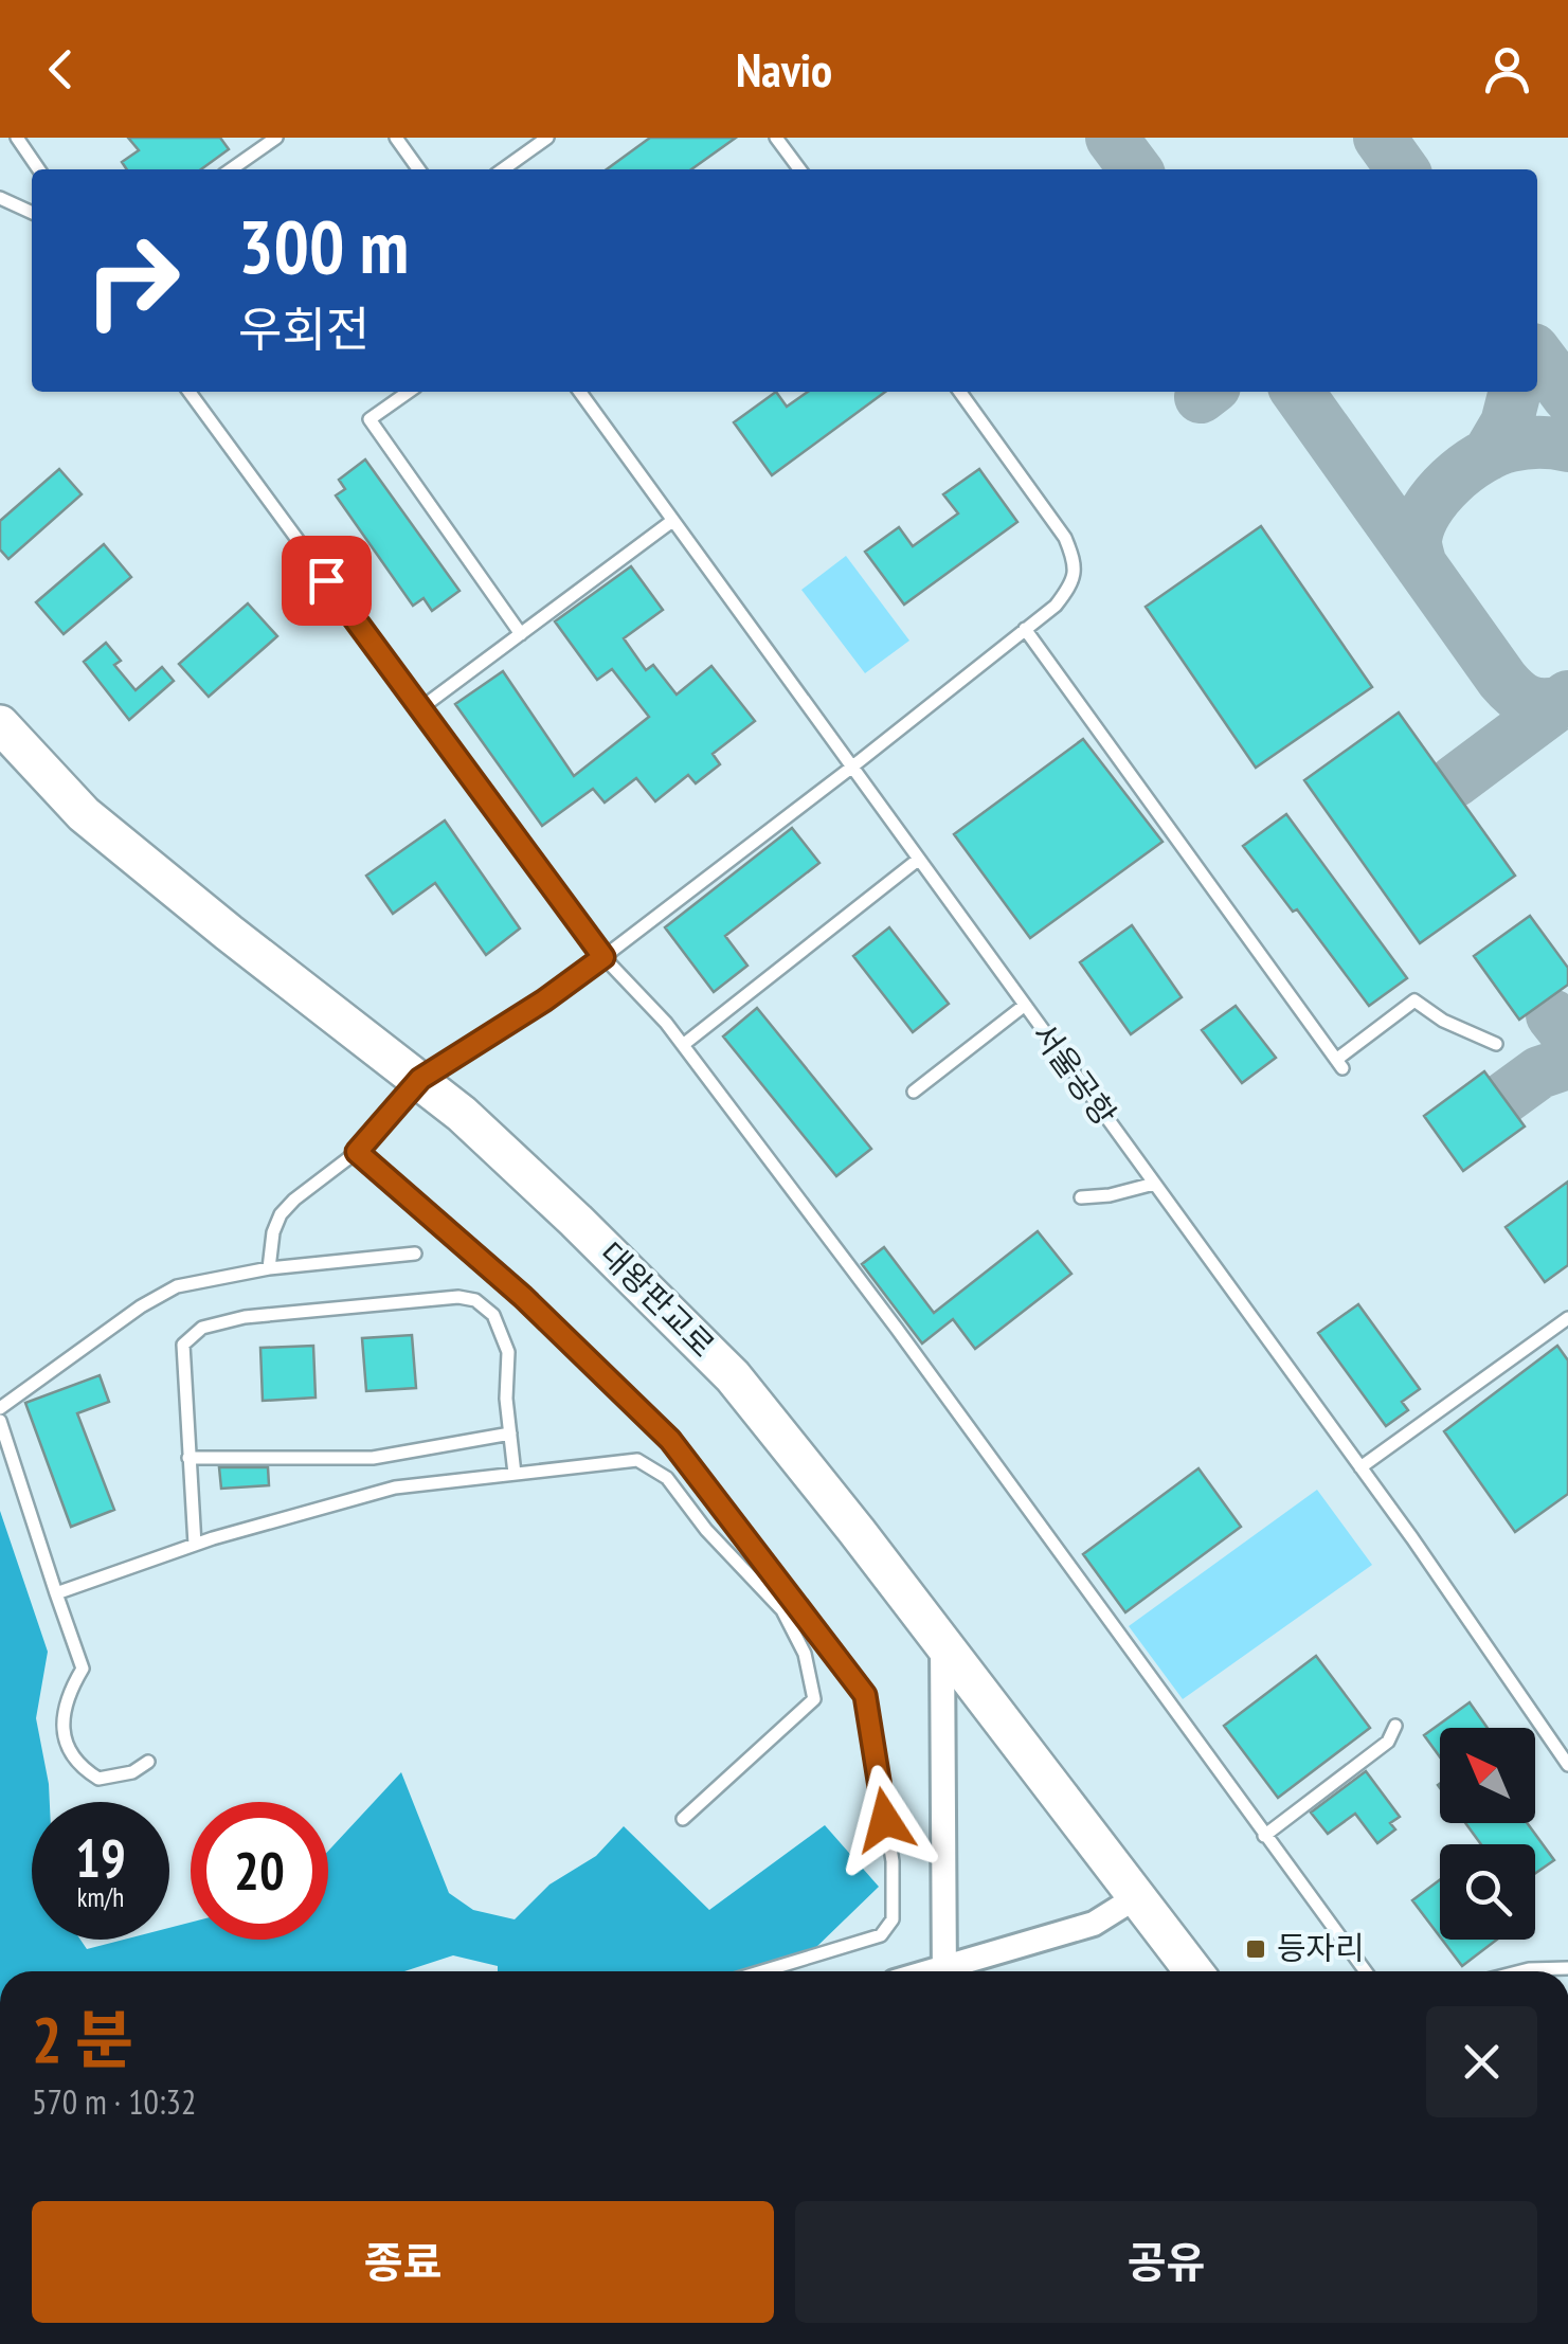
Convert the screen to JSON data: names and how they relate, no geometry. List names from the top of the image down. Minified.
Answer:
{"streets":{"main road":["대왕판교로"],"lane":["서울공항"]},"places":{"transit":["등자리"]},"north":"top left","page":{"header":"Navio","turn":["300 m","우회전"],"speed":"19 km/h","limit":"20","heading":["2 분","570 m · 10:32"],"buttons":["종료","공유"]}}
